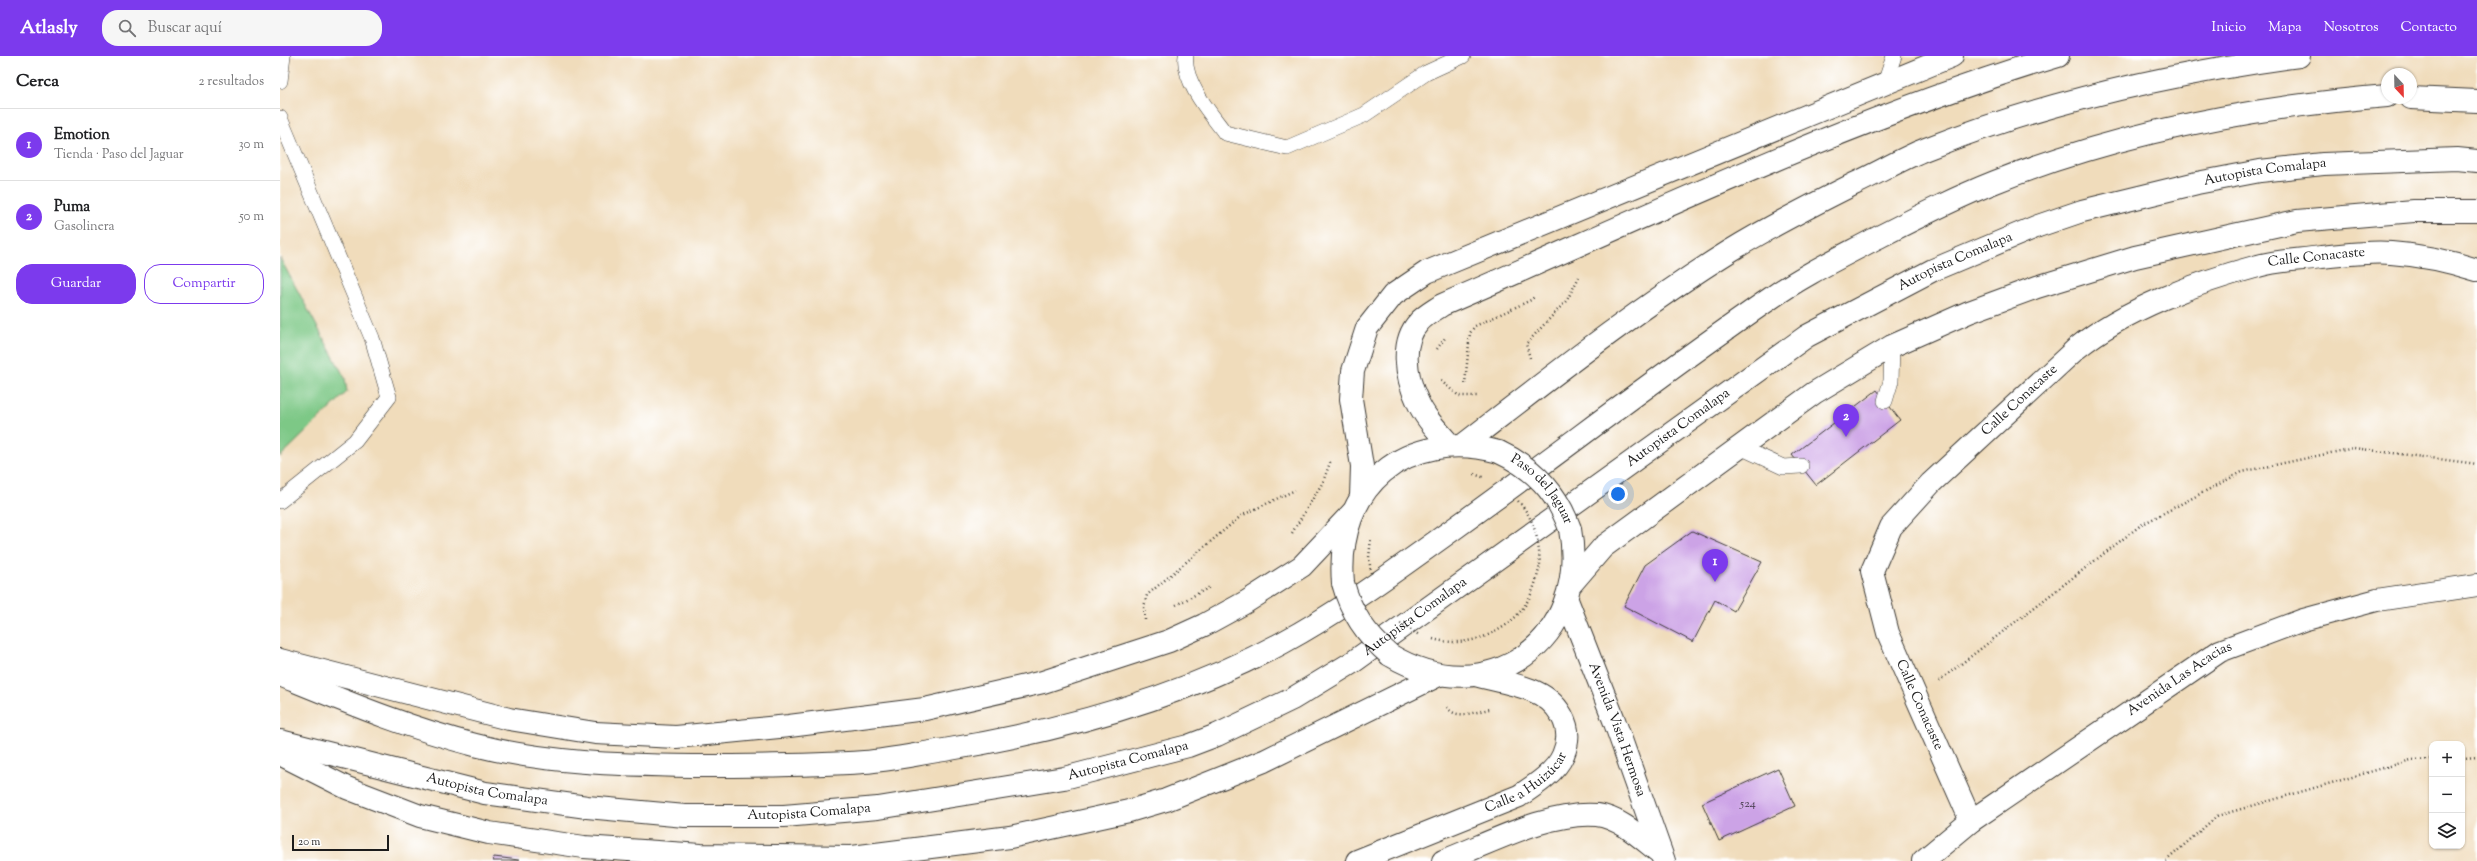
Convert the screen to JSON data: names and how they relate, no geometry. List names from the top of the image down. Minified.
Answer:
{"streets":{"main road":["Autopista Comalapa","Calle Conacaste","Paso del Jaguar","Avenida Las Acacias","Avenida Vista Hermosa","Calle a Huizúcar"]},"crossings":[["Calle Conacaste","Avenida Las Acacias"],["Paso del Jaguar","Avenida Vista Hermosa"],["Paso del Jaguar","Calle a Huizúcar"]],"house_numbers":["524"],"scale_bar":"20 m","north":"bottom","page":{"header":"Atlasly","search":"Buscar aquí","nav":["Inicio","Mapa","Nosotros","Contacto"],"heading":["Cerca","2 resultados"],"list":[{"mark":"1","name":"Emotion","note":"Tienda · Paso del Jaguar","value":"30 m"},{"mark":"2","name":"Puma","note":"Gasolinera","value":"50 m"}],"buttons":["Guardar","Compartir"],"pins":["2","1"],"map_buttons":["+","−"],"scale":"20 m"}}
